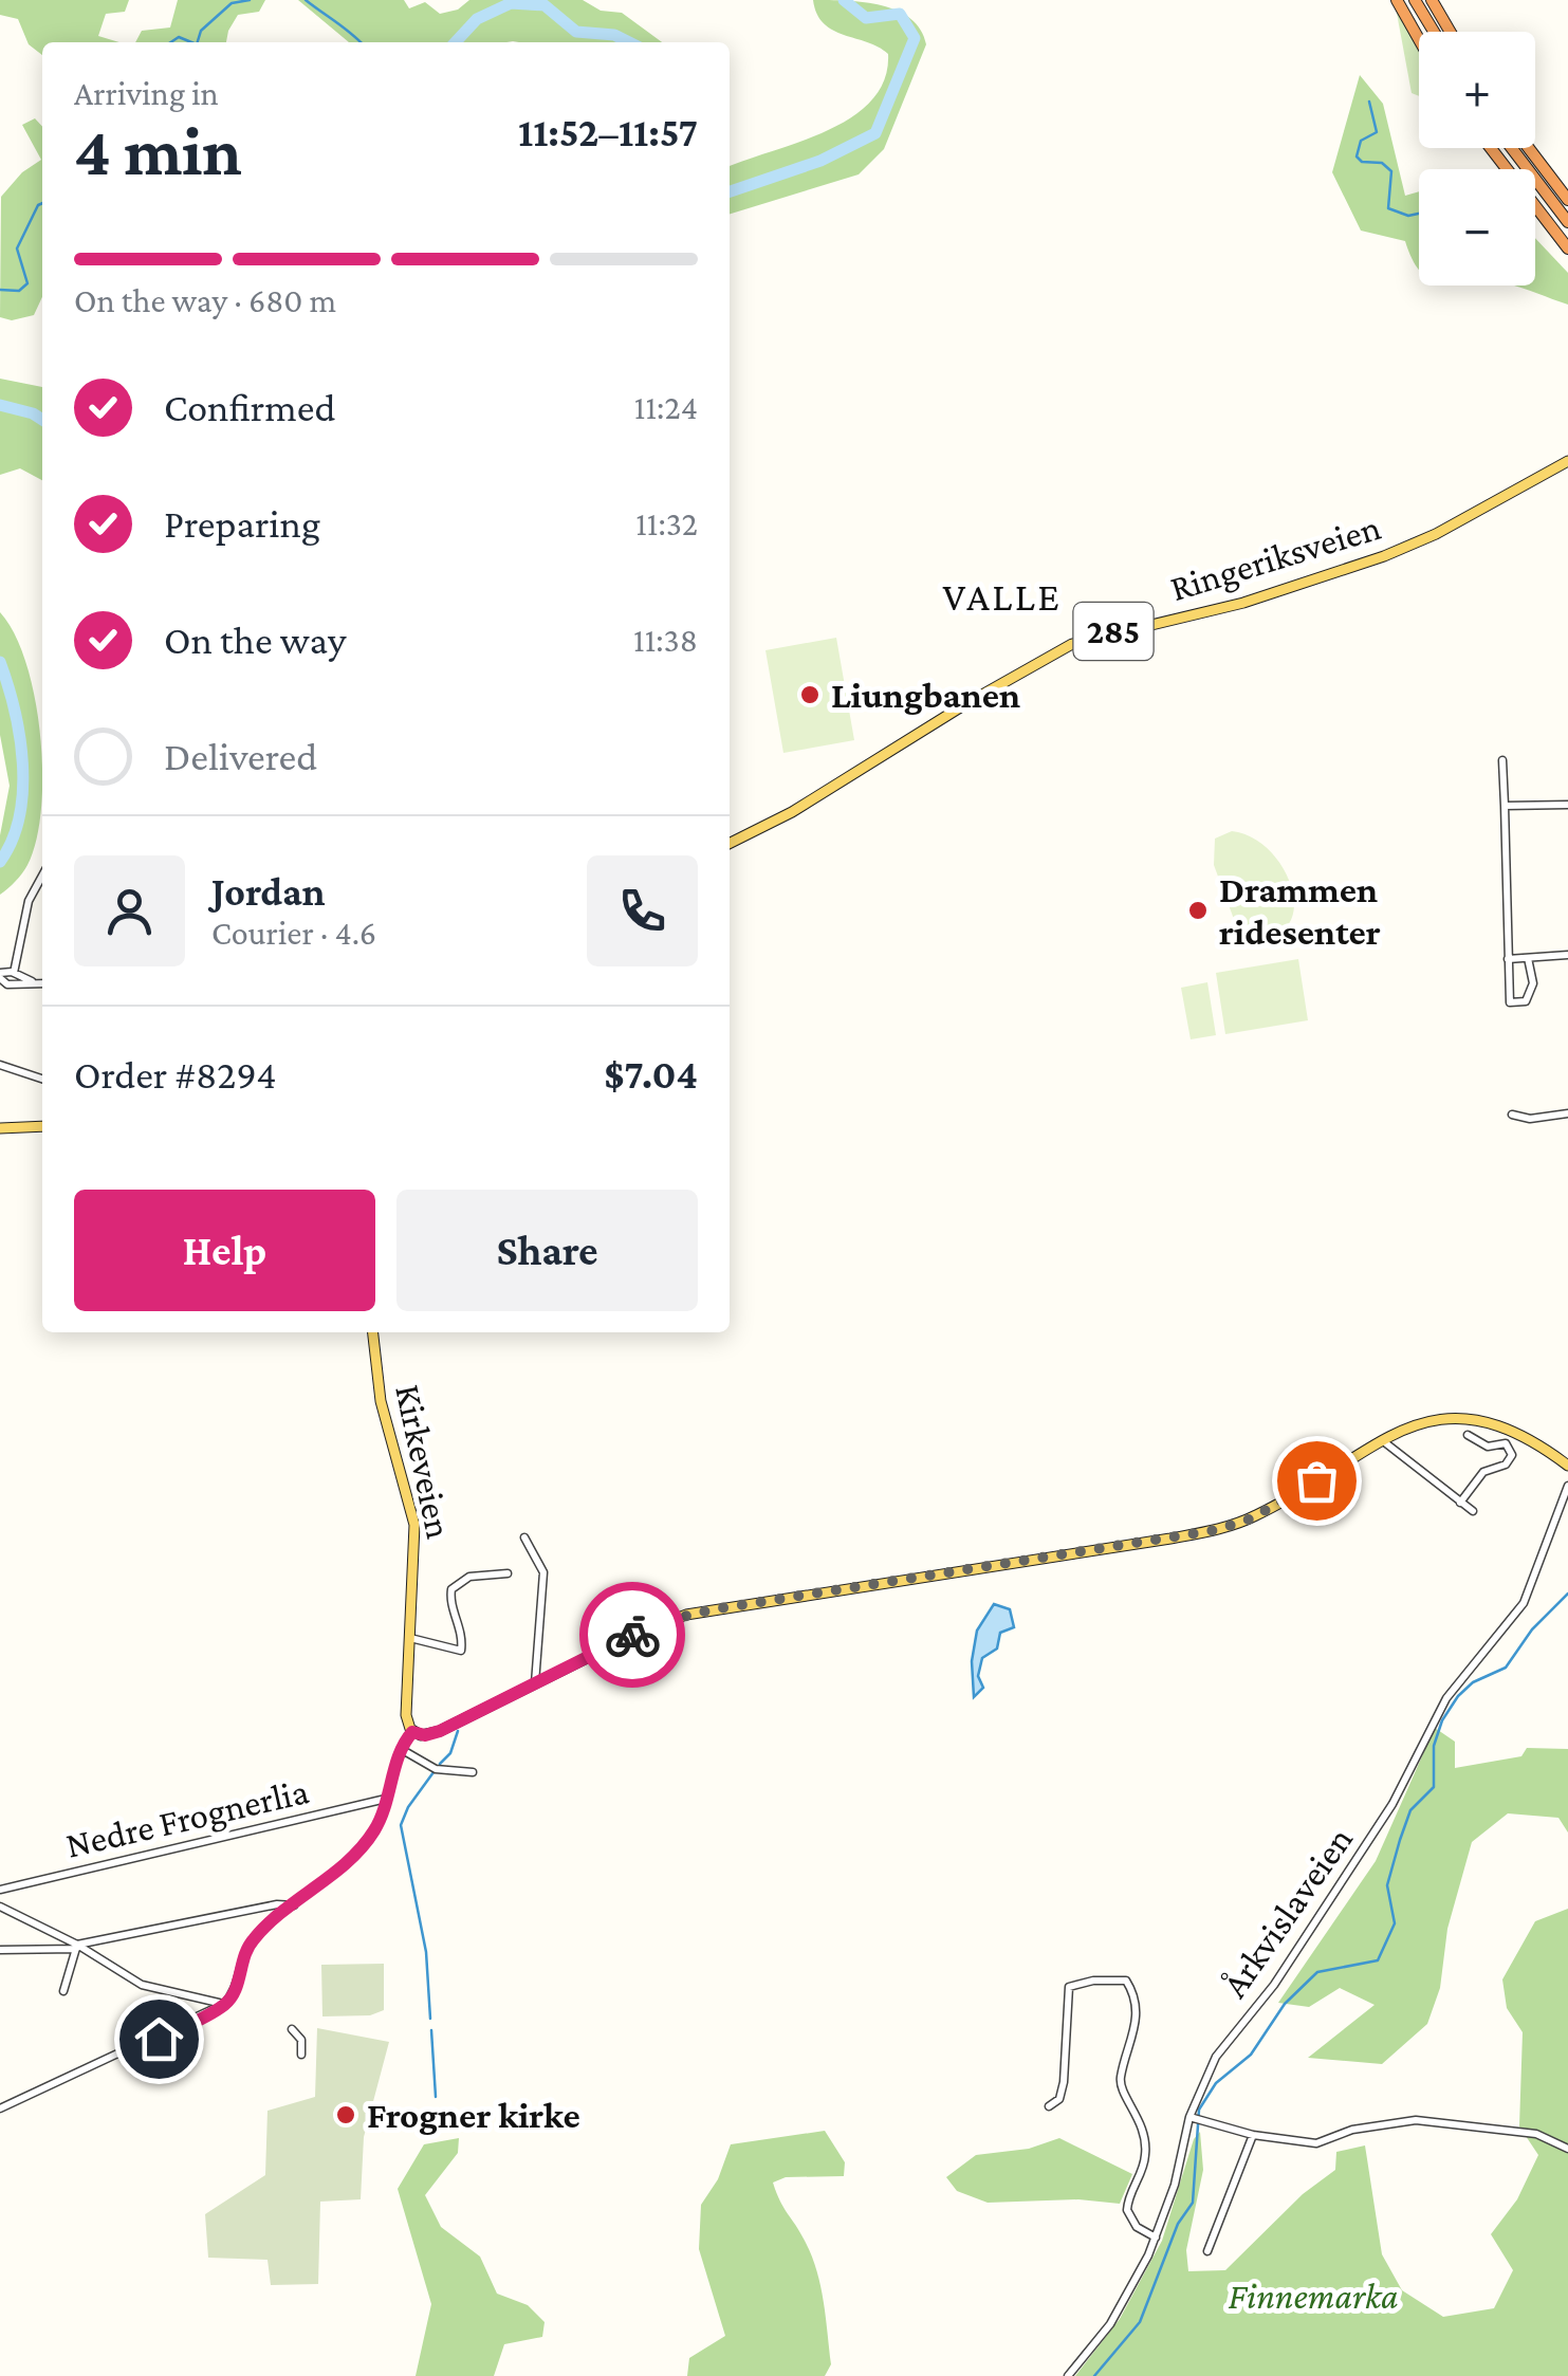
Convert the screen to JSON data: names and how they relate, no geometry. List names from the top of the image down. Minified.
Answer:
{"streets":{"main road":["Ringeriksveien","285","Kirkeveien"],"street":["Nedre Frognerlia","Årkvislaveien"]},"districts":["VALLE"],"parks":["Finnemarka"],"places":["Liungbanen","Drammen ridesenter","Frogner kirke"],"page":{"map_buttons":["+","−"],"heading":["4 min","Arriving in","11:52–11:57"],"panel":["Jordan","Courier · 4.6","Order #8294","$7.04"],"bar":"On the way · 680 m","list":[["Confirmed","11:24"],["Preparing","11:32"],["On the way","11:38"],"Delivered"],"buttons":["Help","Share"]}}
